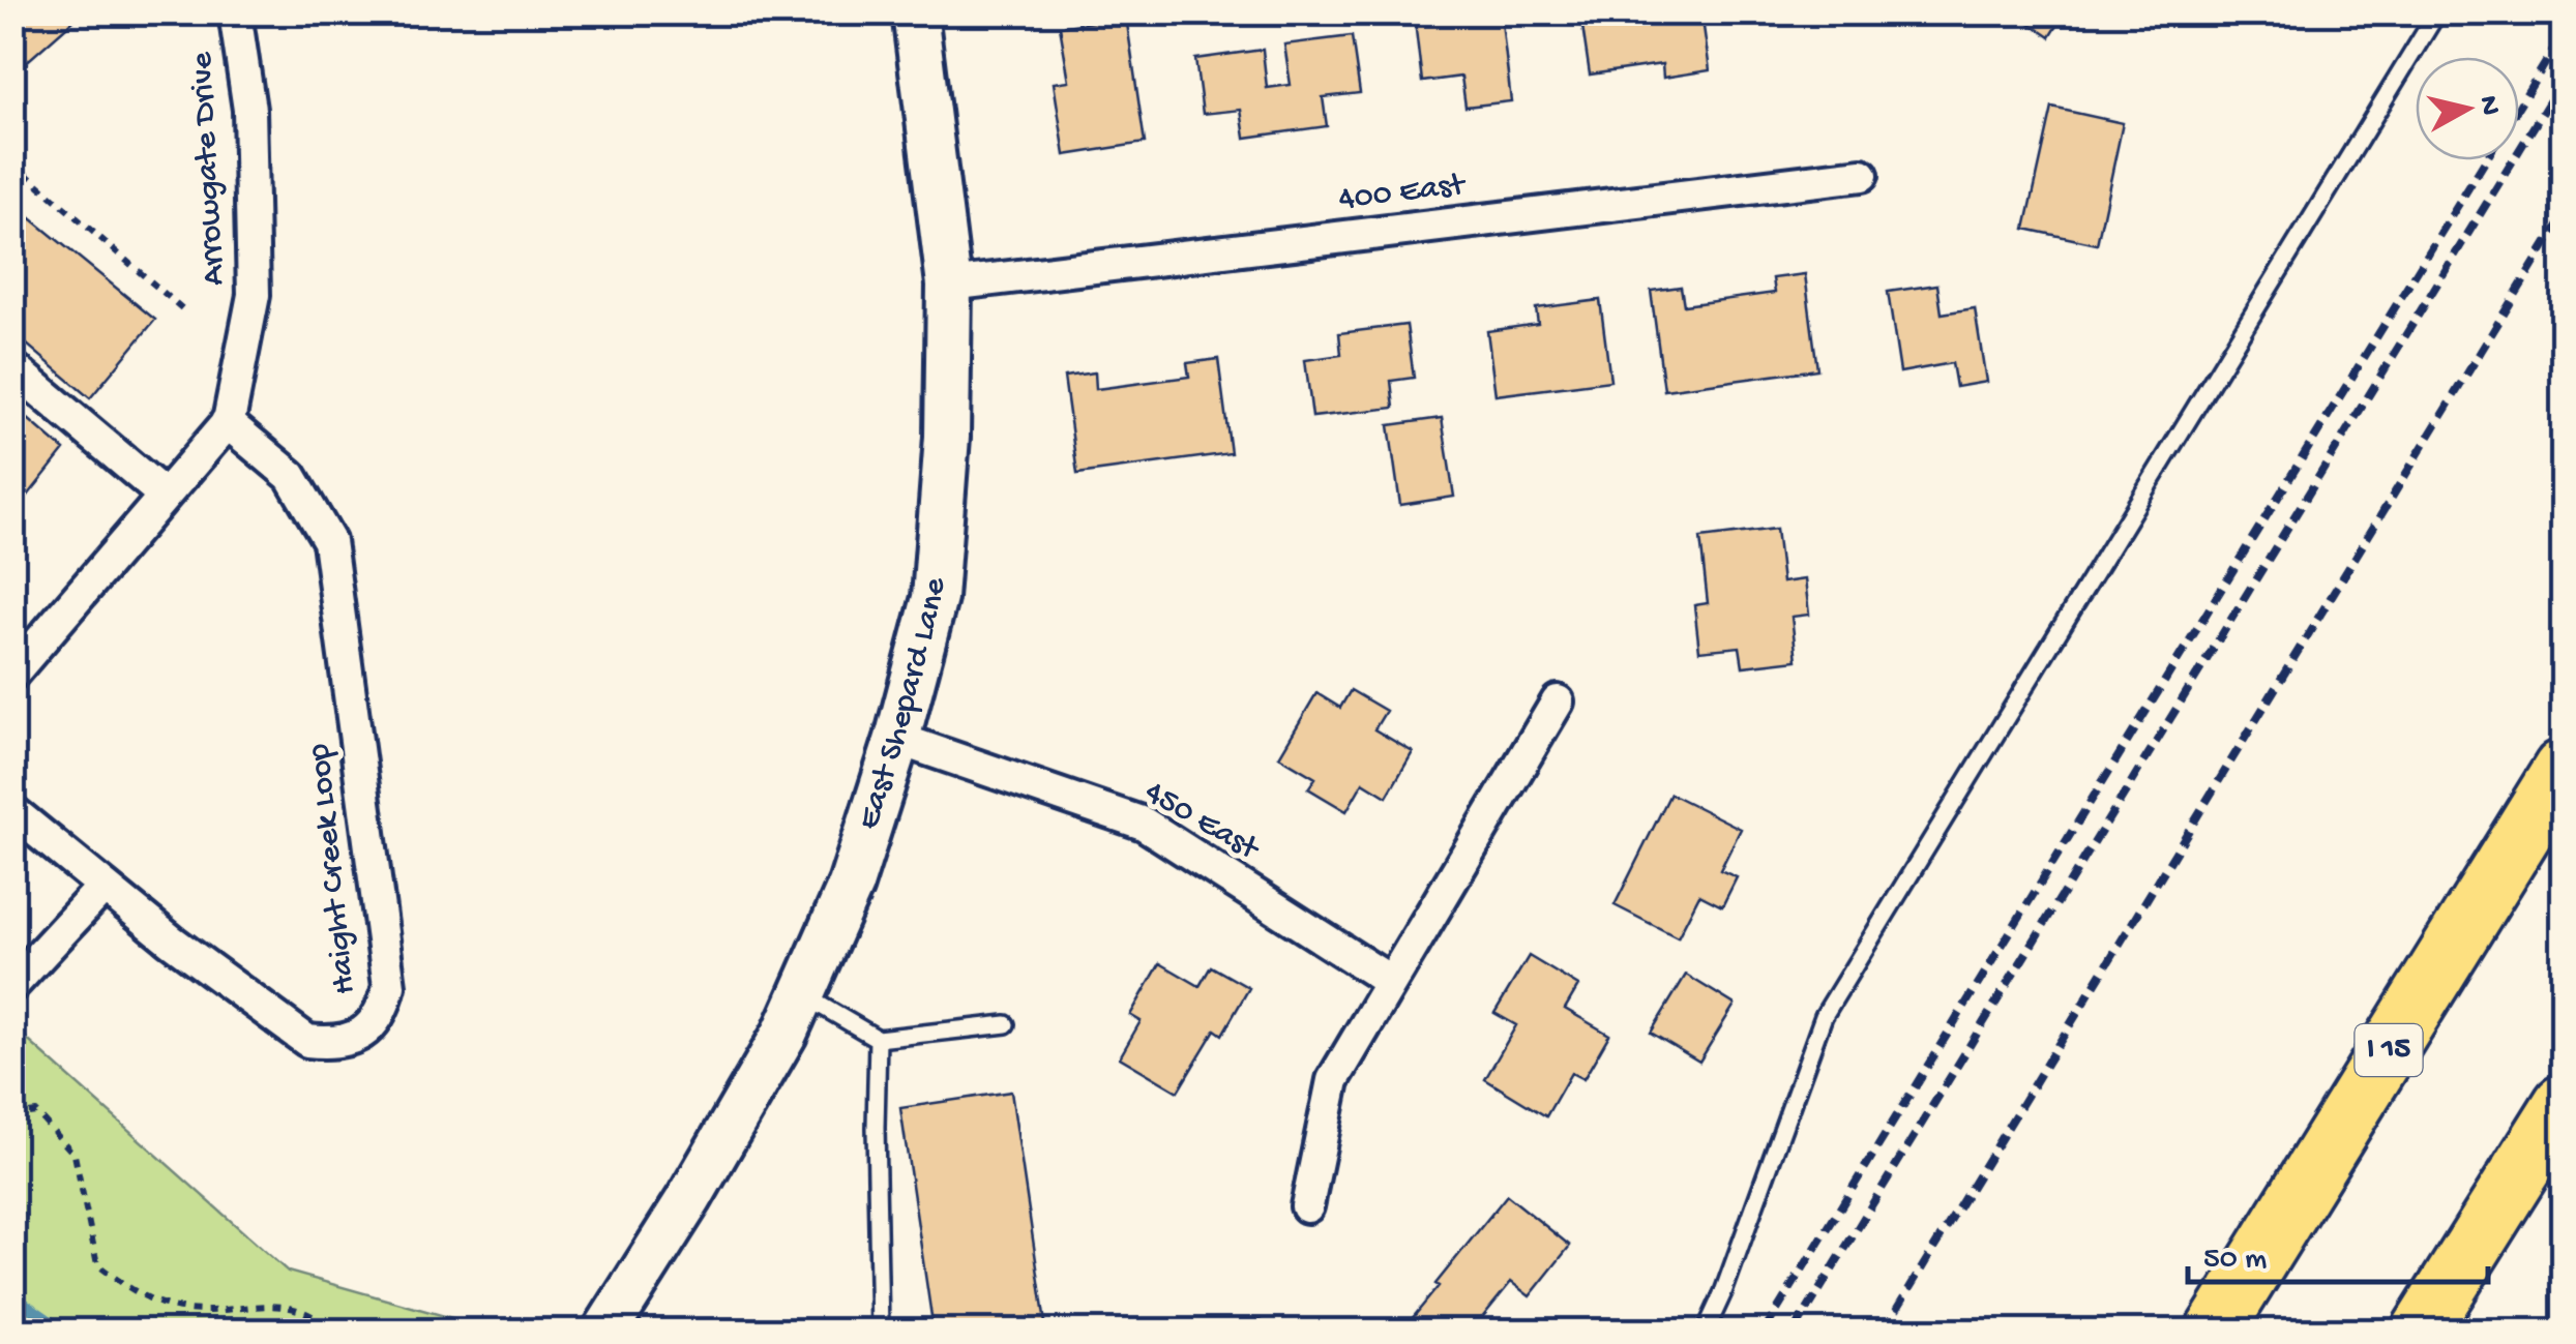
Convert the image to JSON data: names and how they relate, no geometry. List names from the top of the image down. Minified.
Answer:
{"streets":{"highway":["I 15"],"street":["Arrowgate Drive","400 East","East Shepard Lane","450 East","Haight Creek Loop"]},"crossings":[["Arrowgate Drive","Haight Creek Loop"],["400 East","East Shepard Lane"],["East Shepard Lane","450 East"]],"scale_bar":"50 m","north":"right"}
